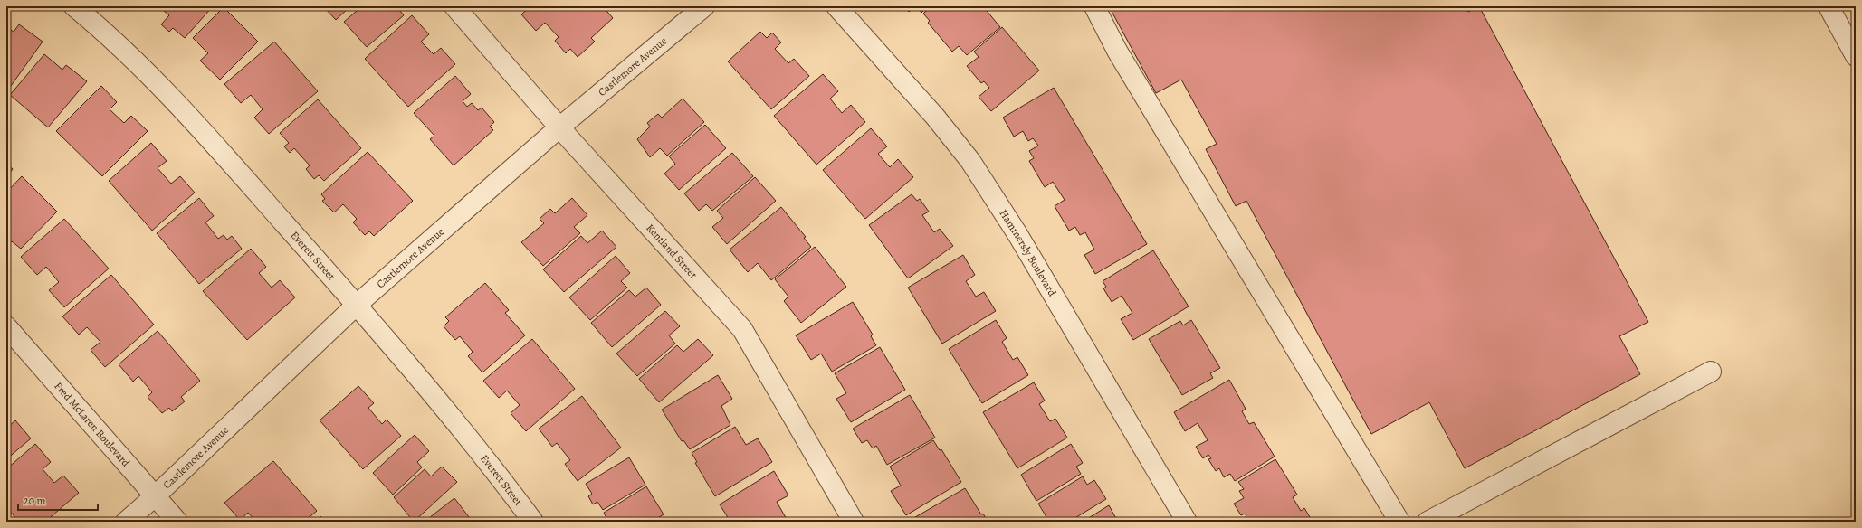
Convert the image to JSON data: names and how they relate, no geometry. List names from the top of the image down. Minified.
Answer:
{"streets":{"street":["Castlemore Avenue","Kentland Street","Hammersly Boulevard","Everett Street","Fred McLaren Boulevard"]},"crossings":[["Castlemore Avenue","Kentland Street"],["Castlemore Avenue","Everett Street"],["Castlemore Avenue","Fred McLaren Boulevard"]],"scale_bar":"20 m"}
